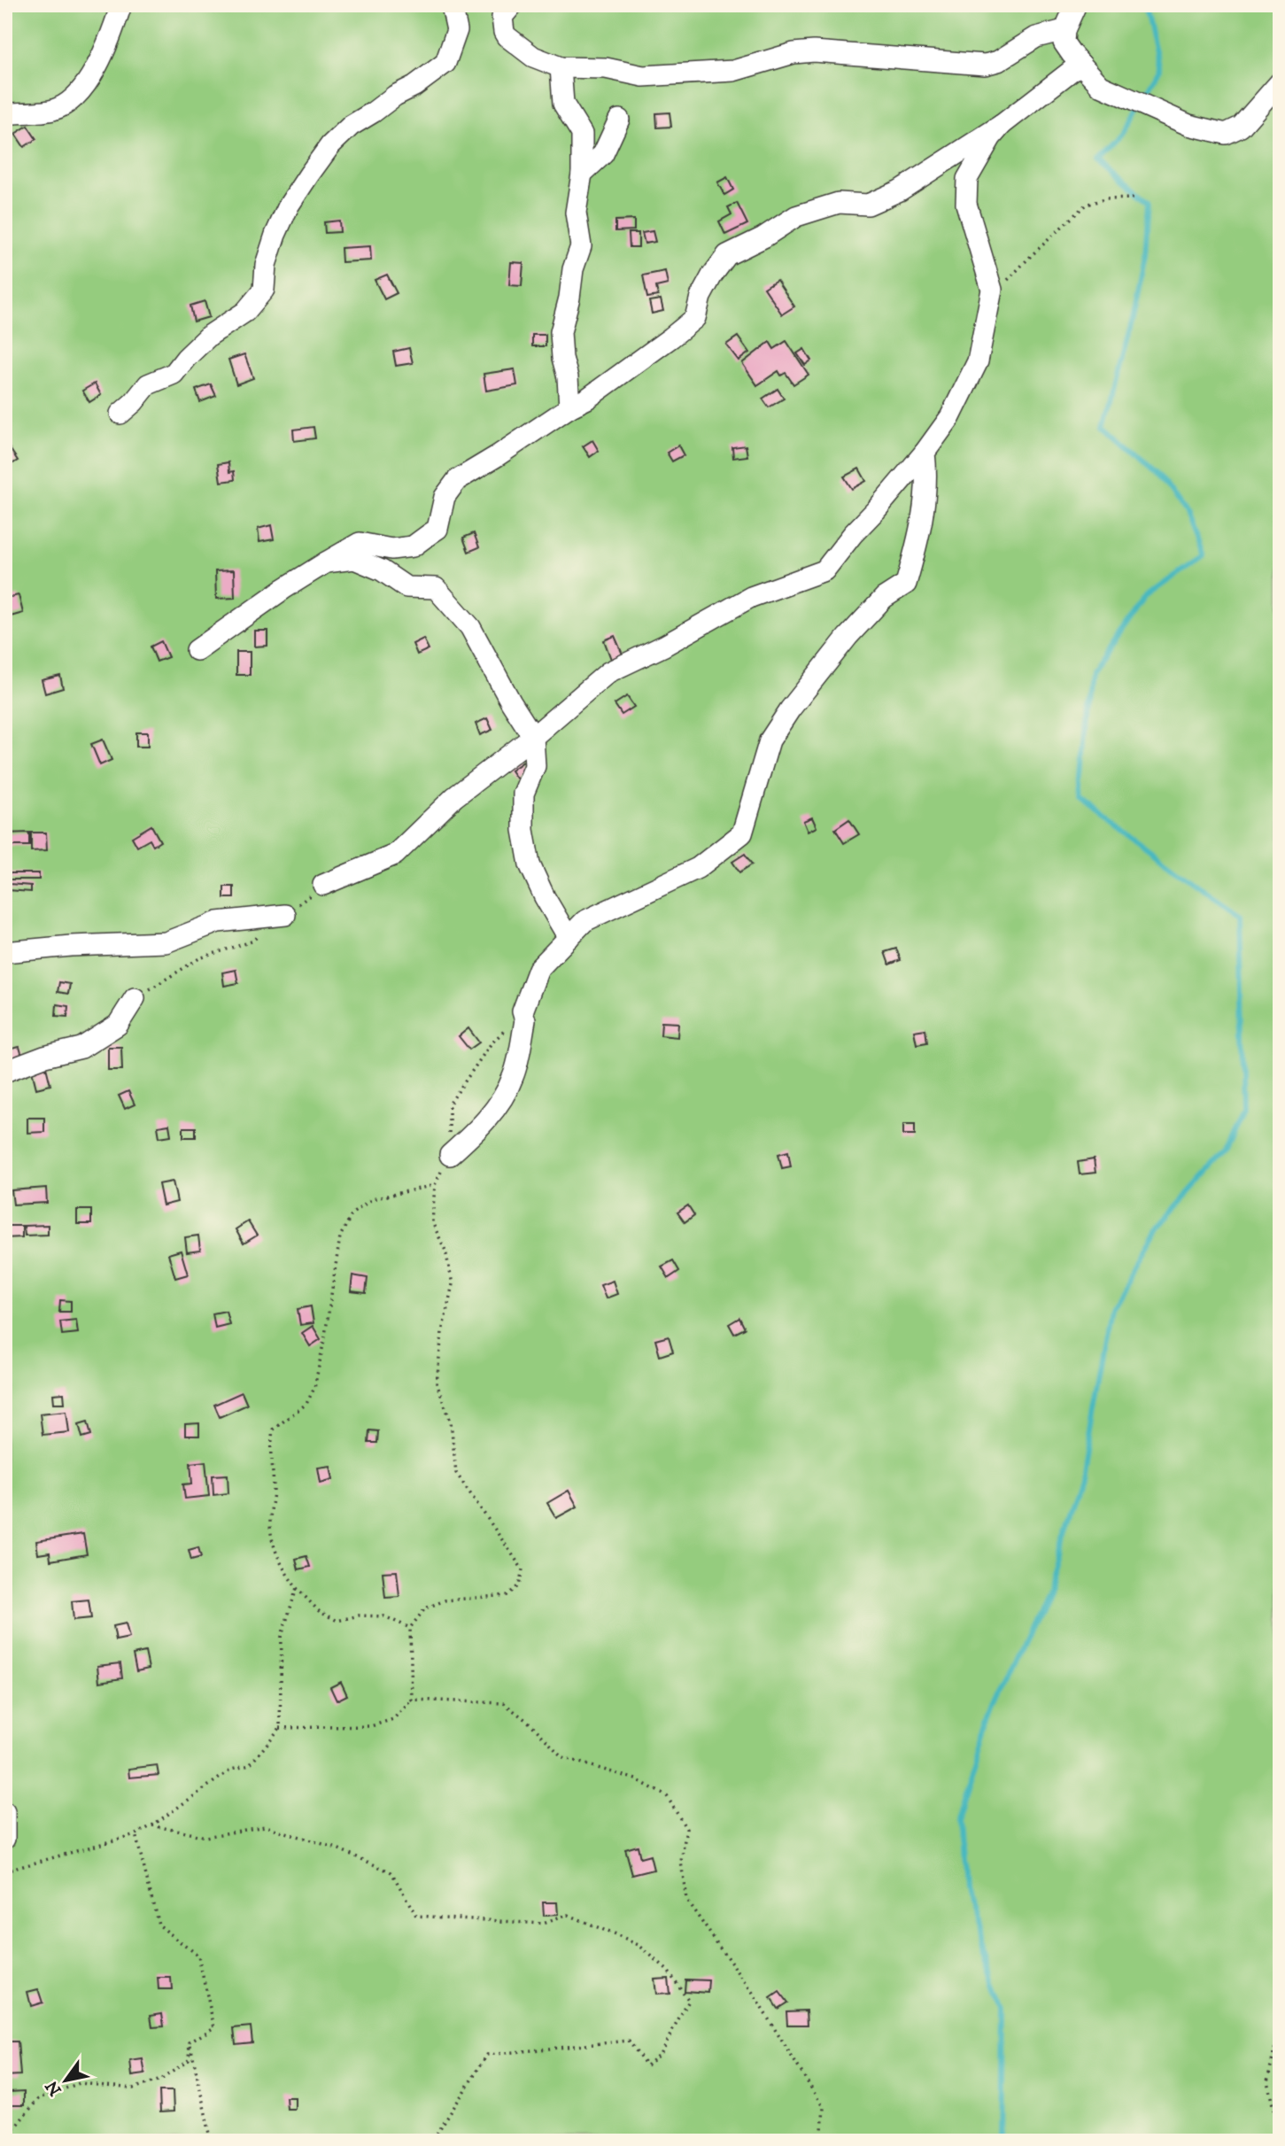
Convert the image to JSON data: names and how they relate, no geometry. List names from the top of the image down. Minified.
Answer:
{"north":"bottom left"}
